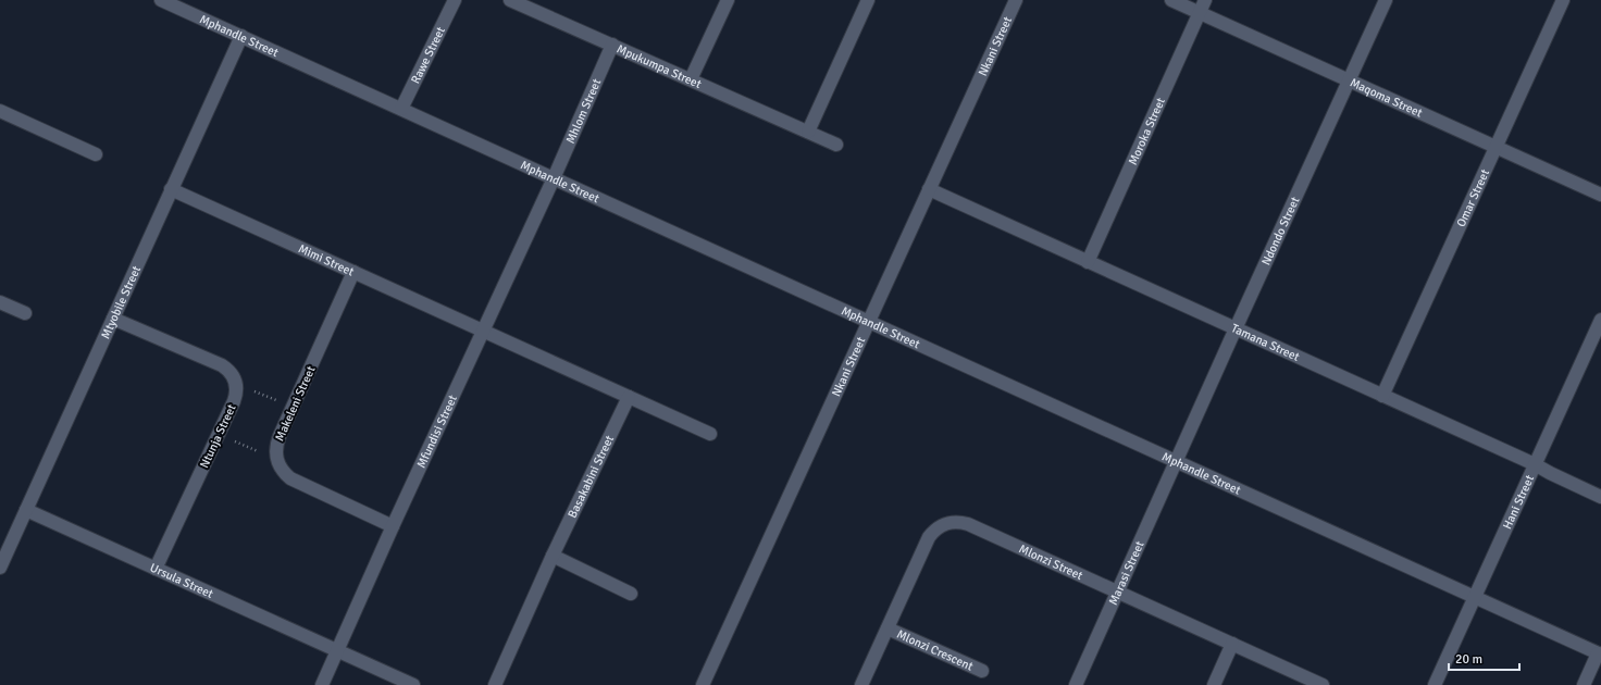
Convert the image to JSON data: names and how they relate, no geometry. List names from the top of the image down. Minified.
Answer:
{"streets":{"street":["Mphandle Street","Nkani Street","Rawe Street","Mpukumpa Street","Maqoma Street","Mhlom Street","Moroka Street","Omar Street","Ndondo Street","Mimi Street","Mtyobile Street","Tamana Street","Makeleni Street","Mfundisi Street","Ntunja Street","Basakabini Street","Hani Street","Mlonzi Street","Marasi Street","Ursula Street","Mlonzi Crescent"]},"crossings":[["Mphandle Street","Nkani Street"],["Mphandle Street","Rawe Street"],["Mphandle Street","Mhlom Street"],["Mphandle Street","Ndondo Street"],["Mphandle Street","Mtyobile Street"],["Mphandle Street","Mfundisi Street"],["Mphandle Street","Hani Street"],["Mphandle Street","Marasi Street"],["Nkani Street","Tamana Street"],["Mpukumpa Street","Mhlom Street"],["Maqoma Street","Moroka Street"],["Maqoma Street","Omar Street"],["Maqoma Street","Ndondo Street"],["Mhlom Street","Mfundisi Street"],["Moroka Street","Tamana Street"],["Omar Street","Tamana Street"],["Ndondo Street","Tamana Street"],["Ndondo Street","Marasi Street"],["Mimi Street","Mtyobile Street"],["Mimi Street","Makeleni Street"],["Mimi Street","Mfundisi Street"],["Mtyobile Street","Ursula Street"],["Tamana Street","Hani Street"],["Mfundisi Street","Ursula Street"],["Ntunja Street","Ursula Street"],["Mlonzi Street","Marasi Street"],["Mlonzi Street","Mlonzi Crescent"]],"scale_bar":"20 m"}
